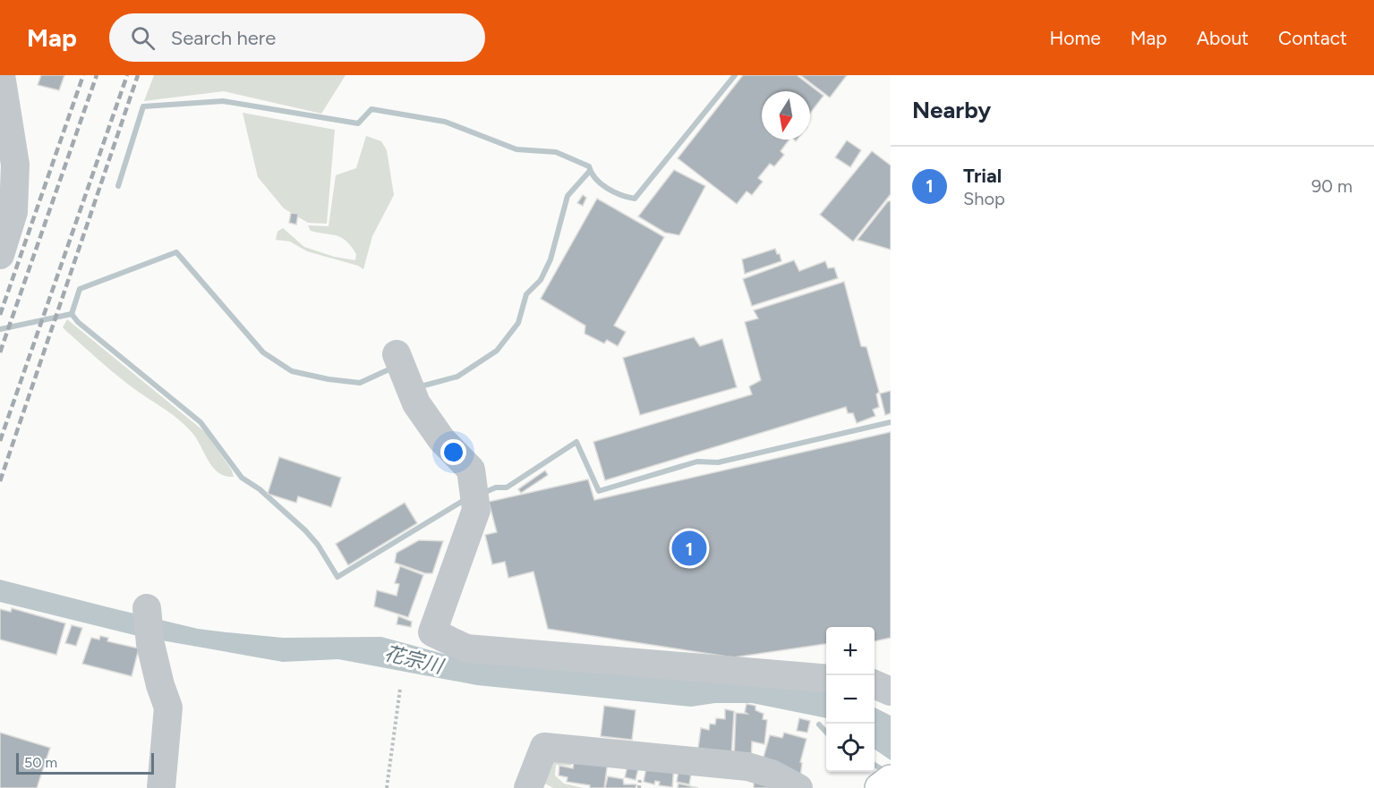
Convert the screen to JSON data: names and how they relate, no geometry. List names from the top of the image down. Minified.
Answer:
{"water":["花宗川"],"scale_bar":"50 m","north":"bottom","page":{"header":"Map","search":"Search here","nav":["Home","Map","About","Contact"],"heading":"Nearby","list":[{"mark":"1","name":"Trial","note":"Shop","value":"90 m"}],"pins":"1","map_buttons":["+","−"],"scale":"50 m"}}
